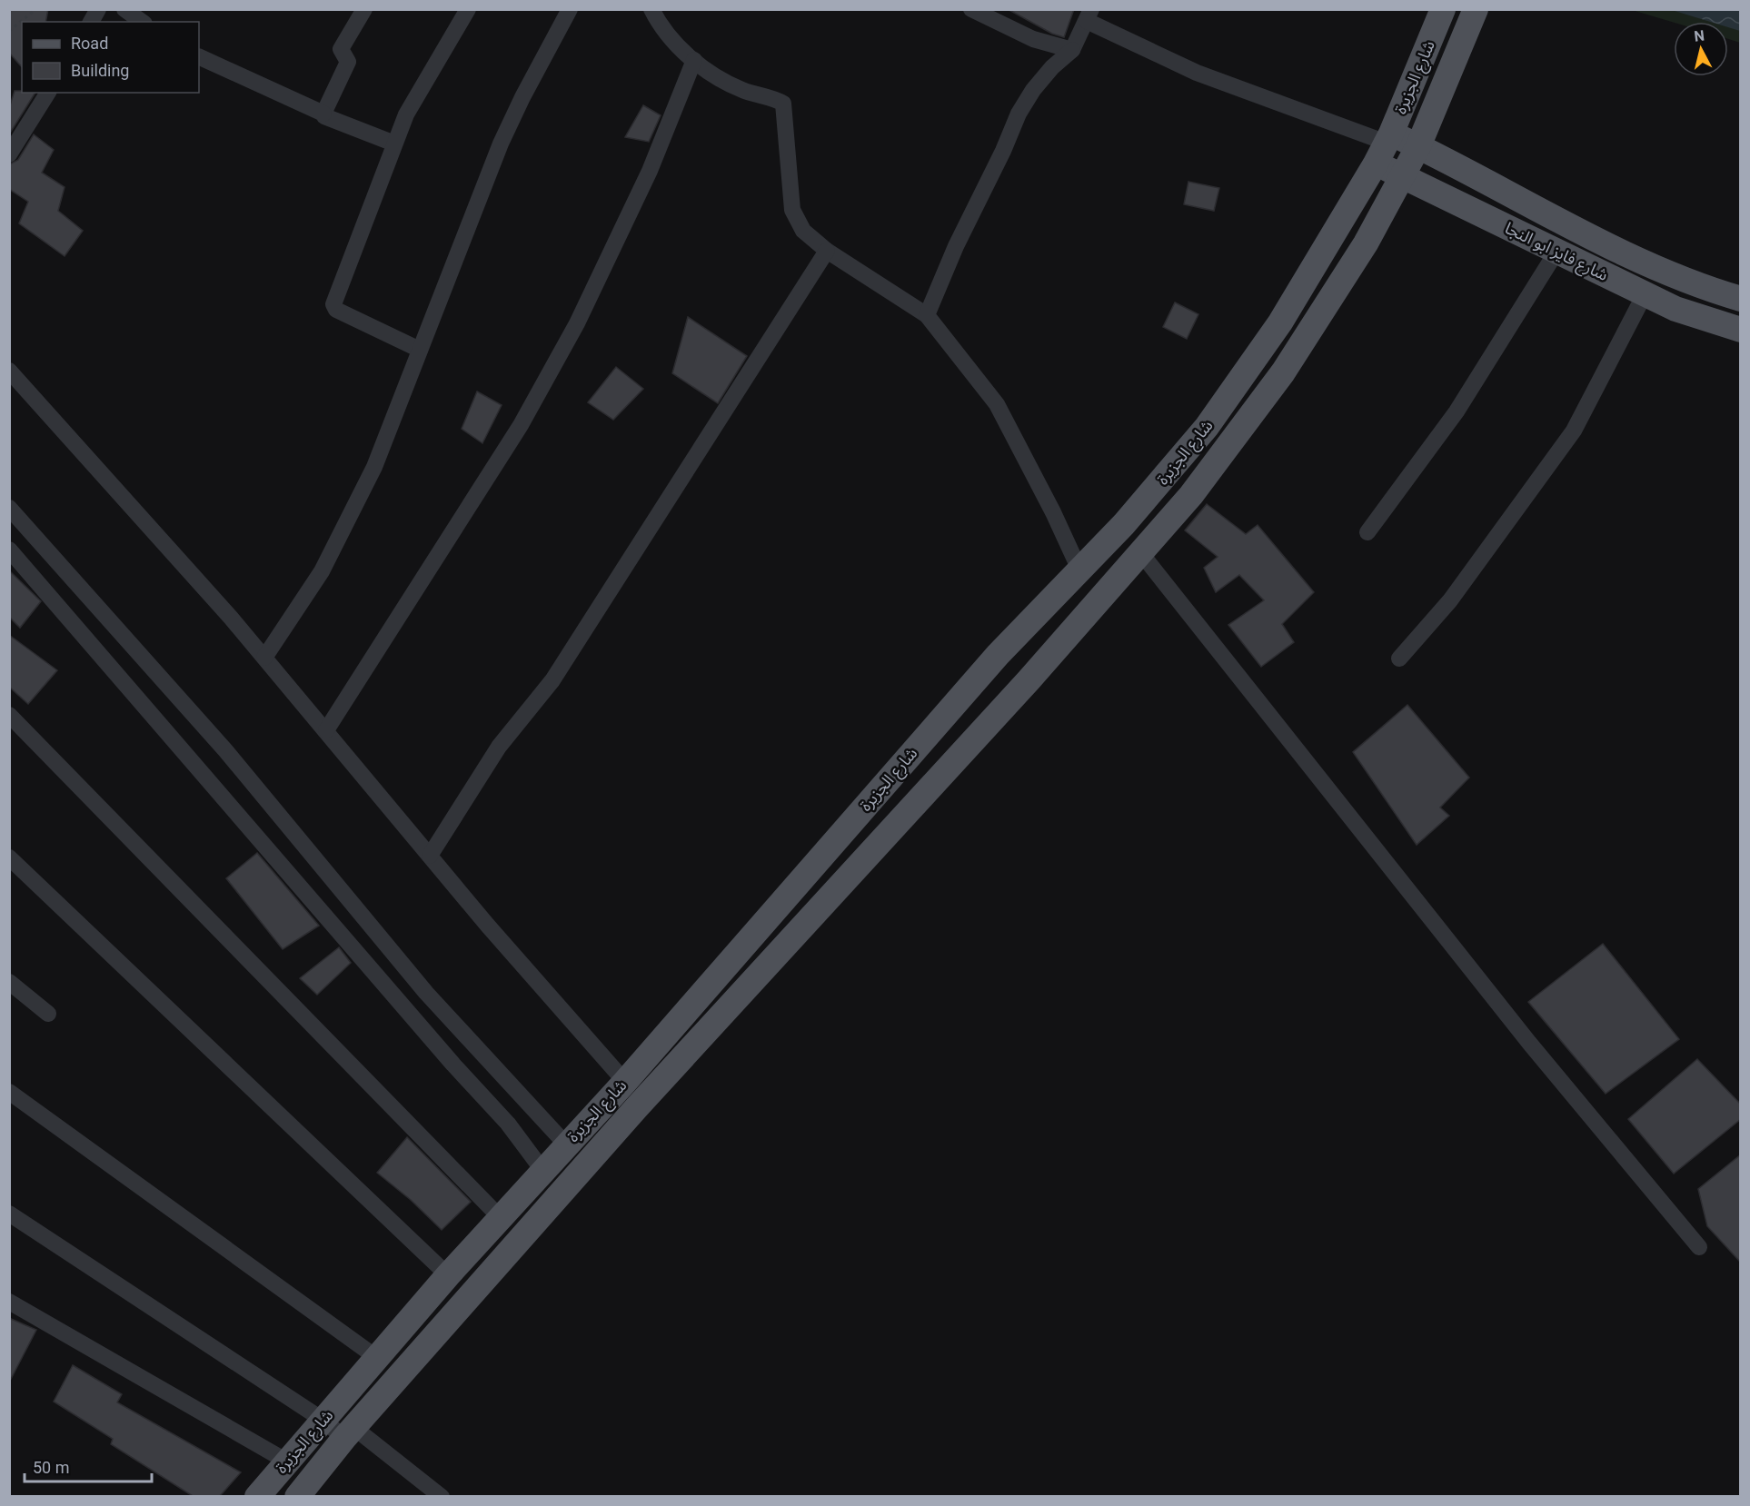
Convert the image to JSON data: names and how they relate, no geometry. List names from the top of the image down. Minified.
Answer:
{"streets":{"main road":["شارع الجزيرة","شارع فايز ابو النجا"]},"crossings":[["شارع الجزيرة","شارع فايز ابو النجا"]],"legend":["Road","Building"],"scale_bar":"50 m","north":"top"}
